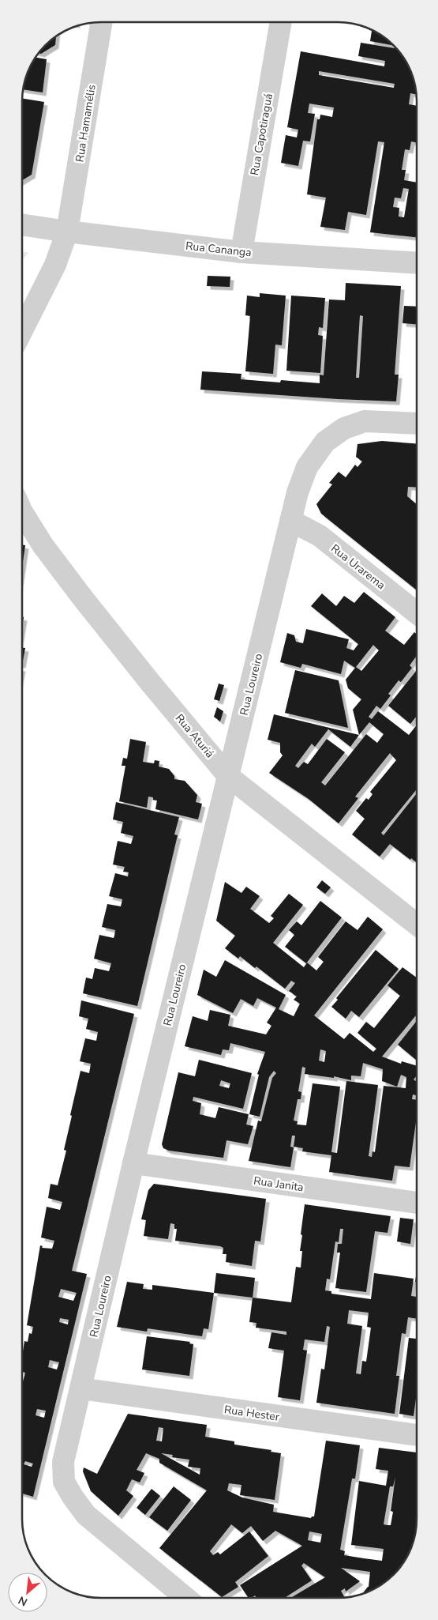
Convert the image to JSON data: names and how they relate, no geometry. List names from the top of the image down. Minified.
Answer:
{"streets":{"street":["Rua Hamamélis","Rua Capotiraguá","Rua Cananga","Rua Urarema","Rua Loureiro","Rua Aturiá","Rua Janita","Rua Hester"]},"crossings":[["Rua Hamamélis","Rua Cananga"],["Rua Capotiraguá","Rua Cananga"],["Rua Urarema","Rua Loureiro"],["Rua Loureiro","Rua Aturiá"],["Rua Loureiro","Rua Janita"],["Rua Loureiro","Rua Hester"]],"north":"bottom left"}
